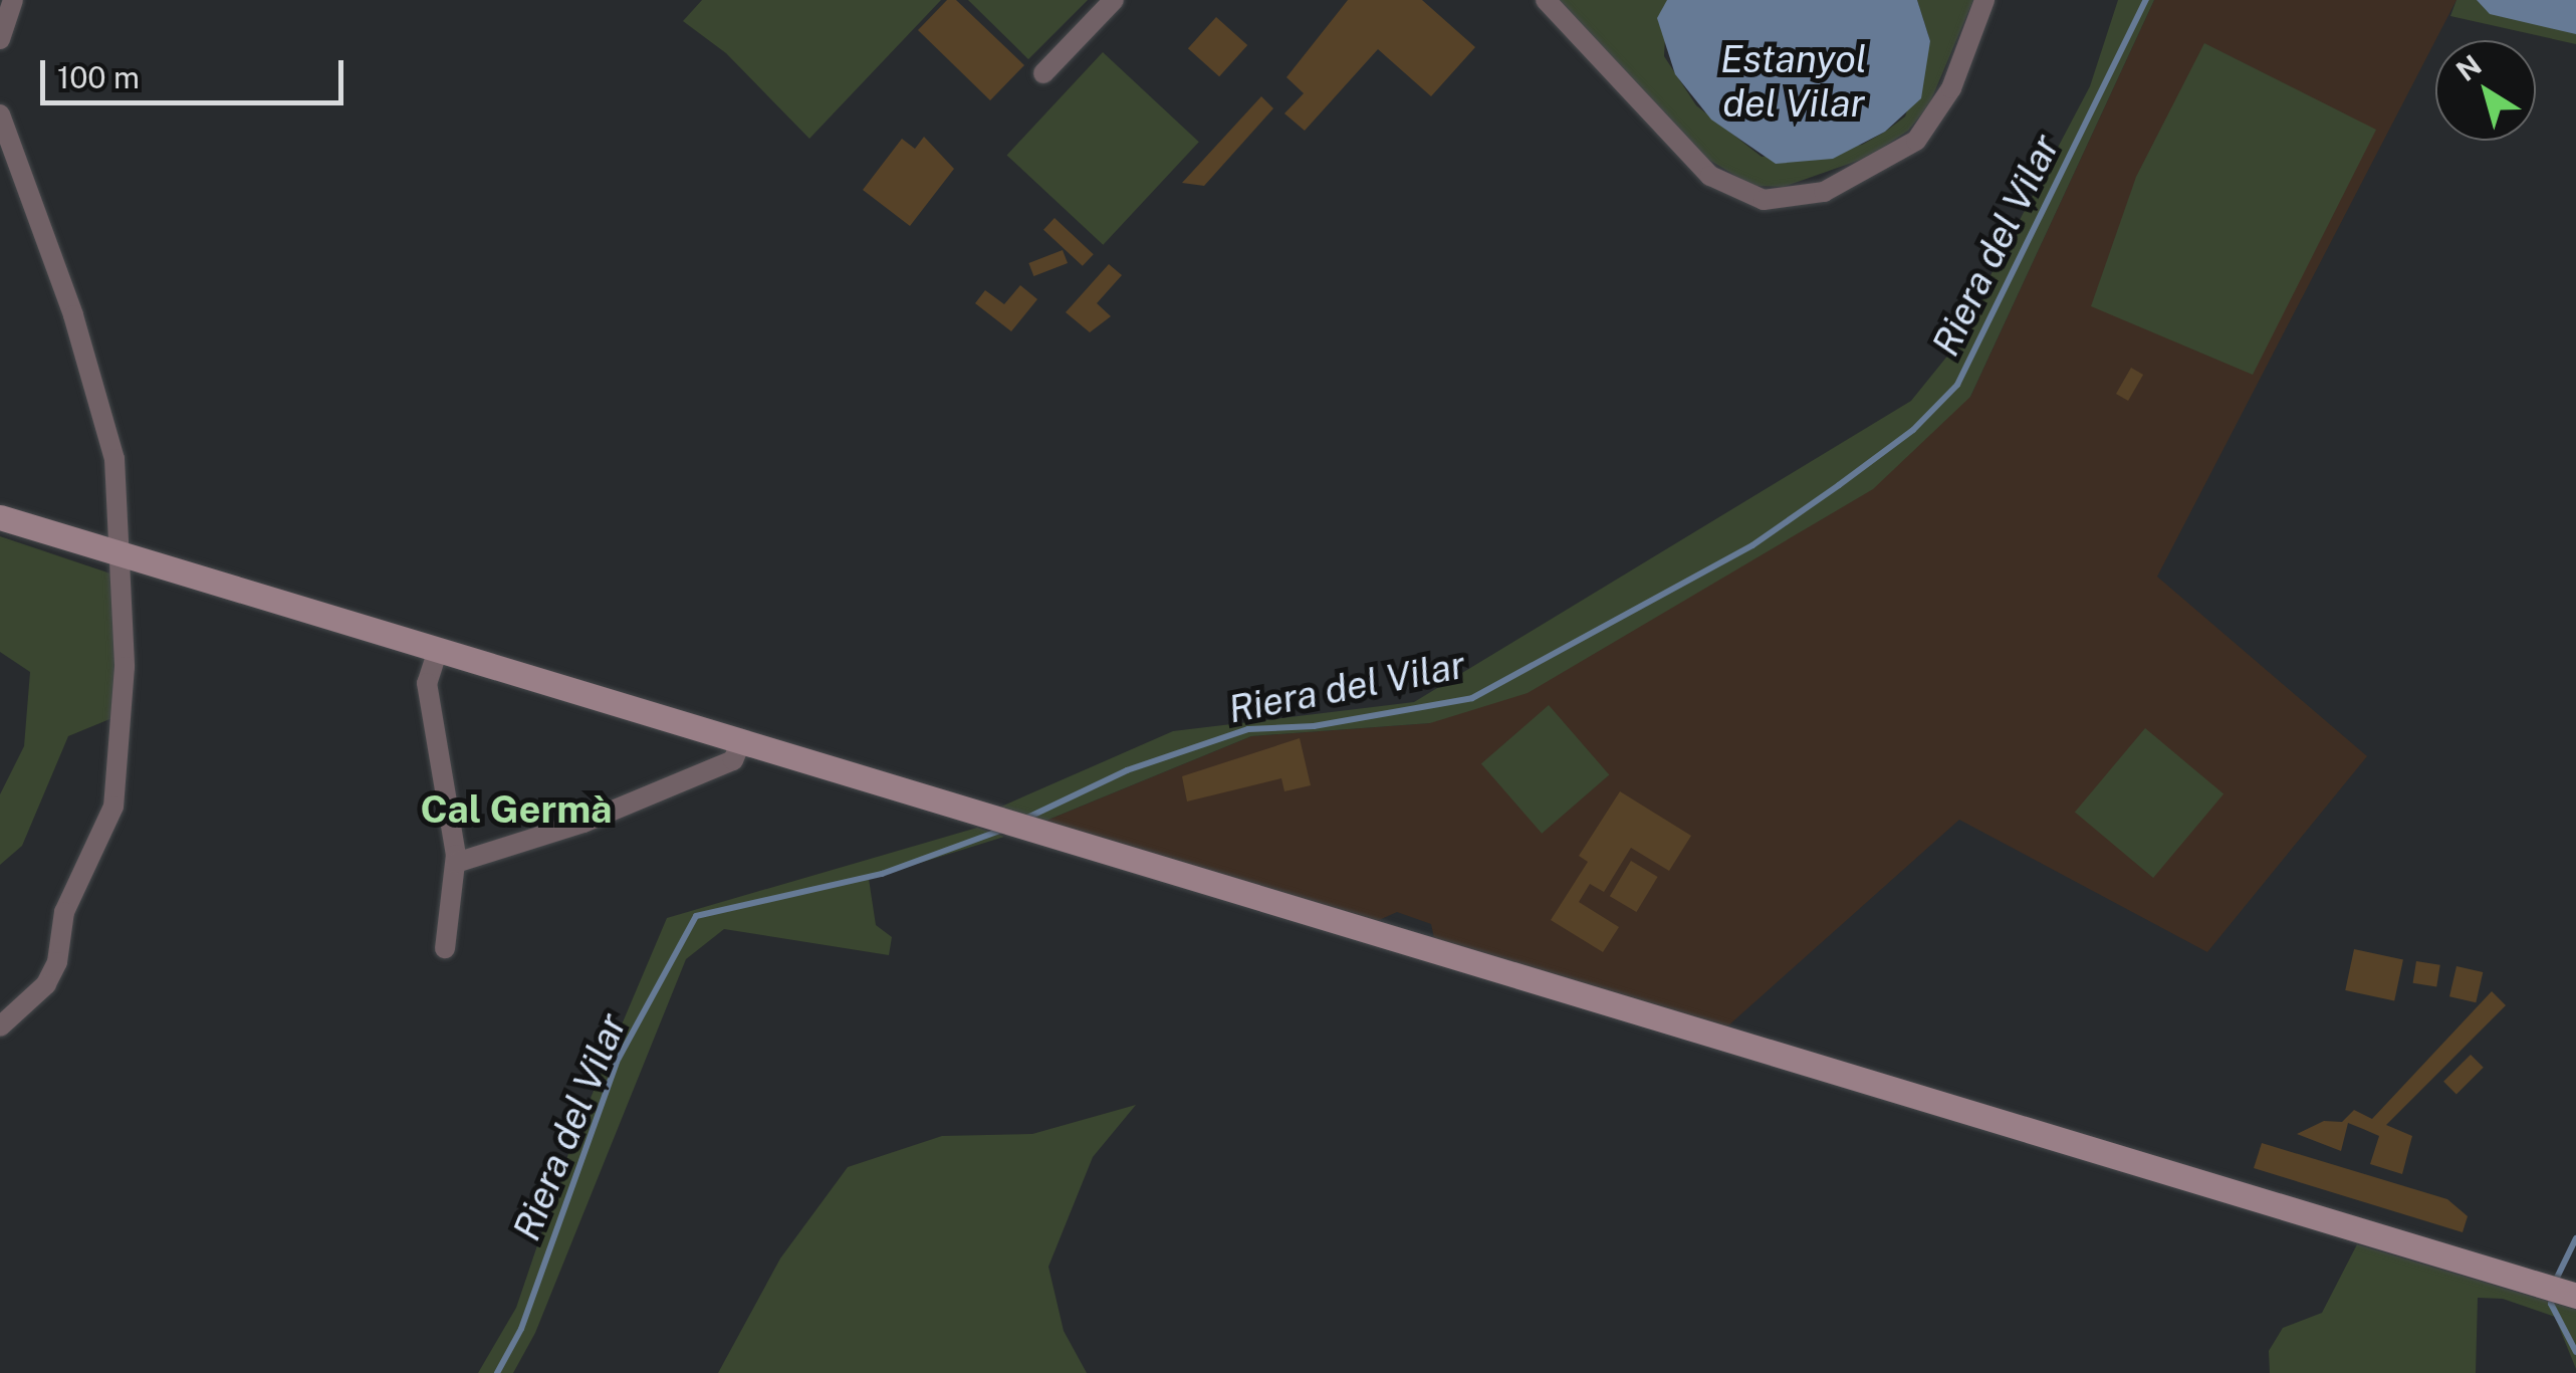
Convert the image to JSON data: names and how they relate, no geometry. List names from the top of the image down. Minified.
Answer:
{"districts":["Cal Germà"],"water":["Estanyol del Vilar","Riera del Vilar"],"scale_bar":"100 m","north":"top left"}
